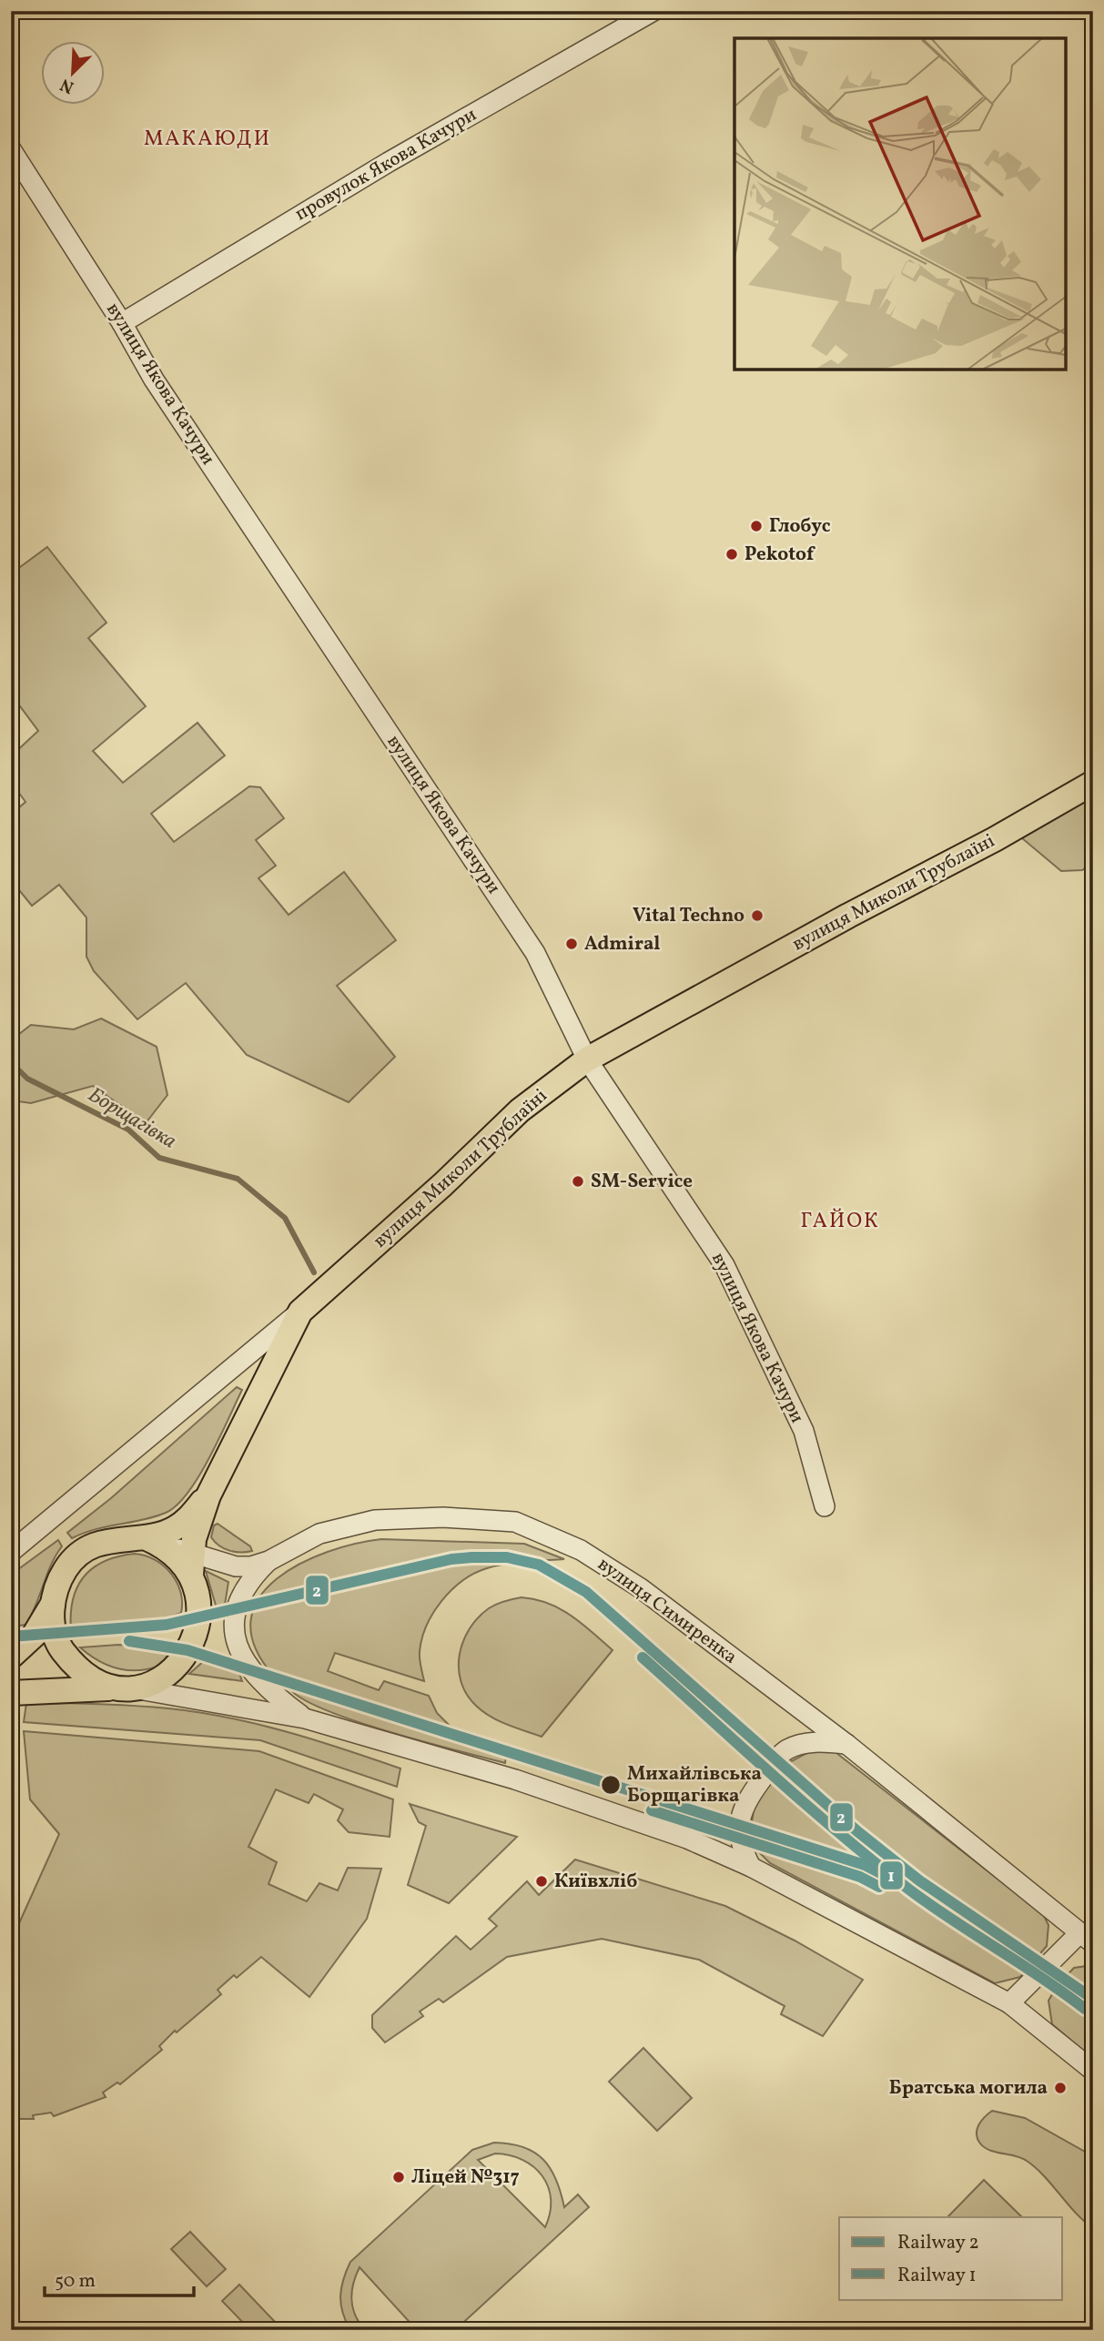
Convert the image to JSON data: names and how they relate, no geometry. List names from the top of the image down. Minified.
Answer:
{"streets":{"main road":["вулиця Миколи Трублаїні"],"street":["провулок Якова Качури","вулиця Якова Качури","вулиця Симиренка"]},"crossings":[["провулок Якова Качури","вулиця Якова Качури"],["вулиця Якова Качури","вулиця Миколи Трублаїні"]],"districts":["МАКАЮДИ","ГАЙОК"],"water":["Борщагівка"],"places":["Глобус","Pekotof","Vital Techno","Admiral","SM-Service","Михайлівська Борщагівка","Київхліб","Братська могила","Ліцей №317"],"lines":["rail line 2","rail line 1"],"legend":["Railway 2","Railway 1"],"scale_bar":"50 m","north":"bottom left"}
